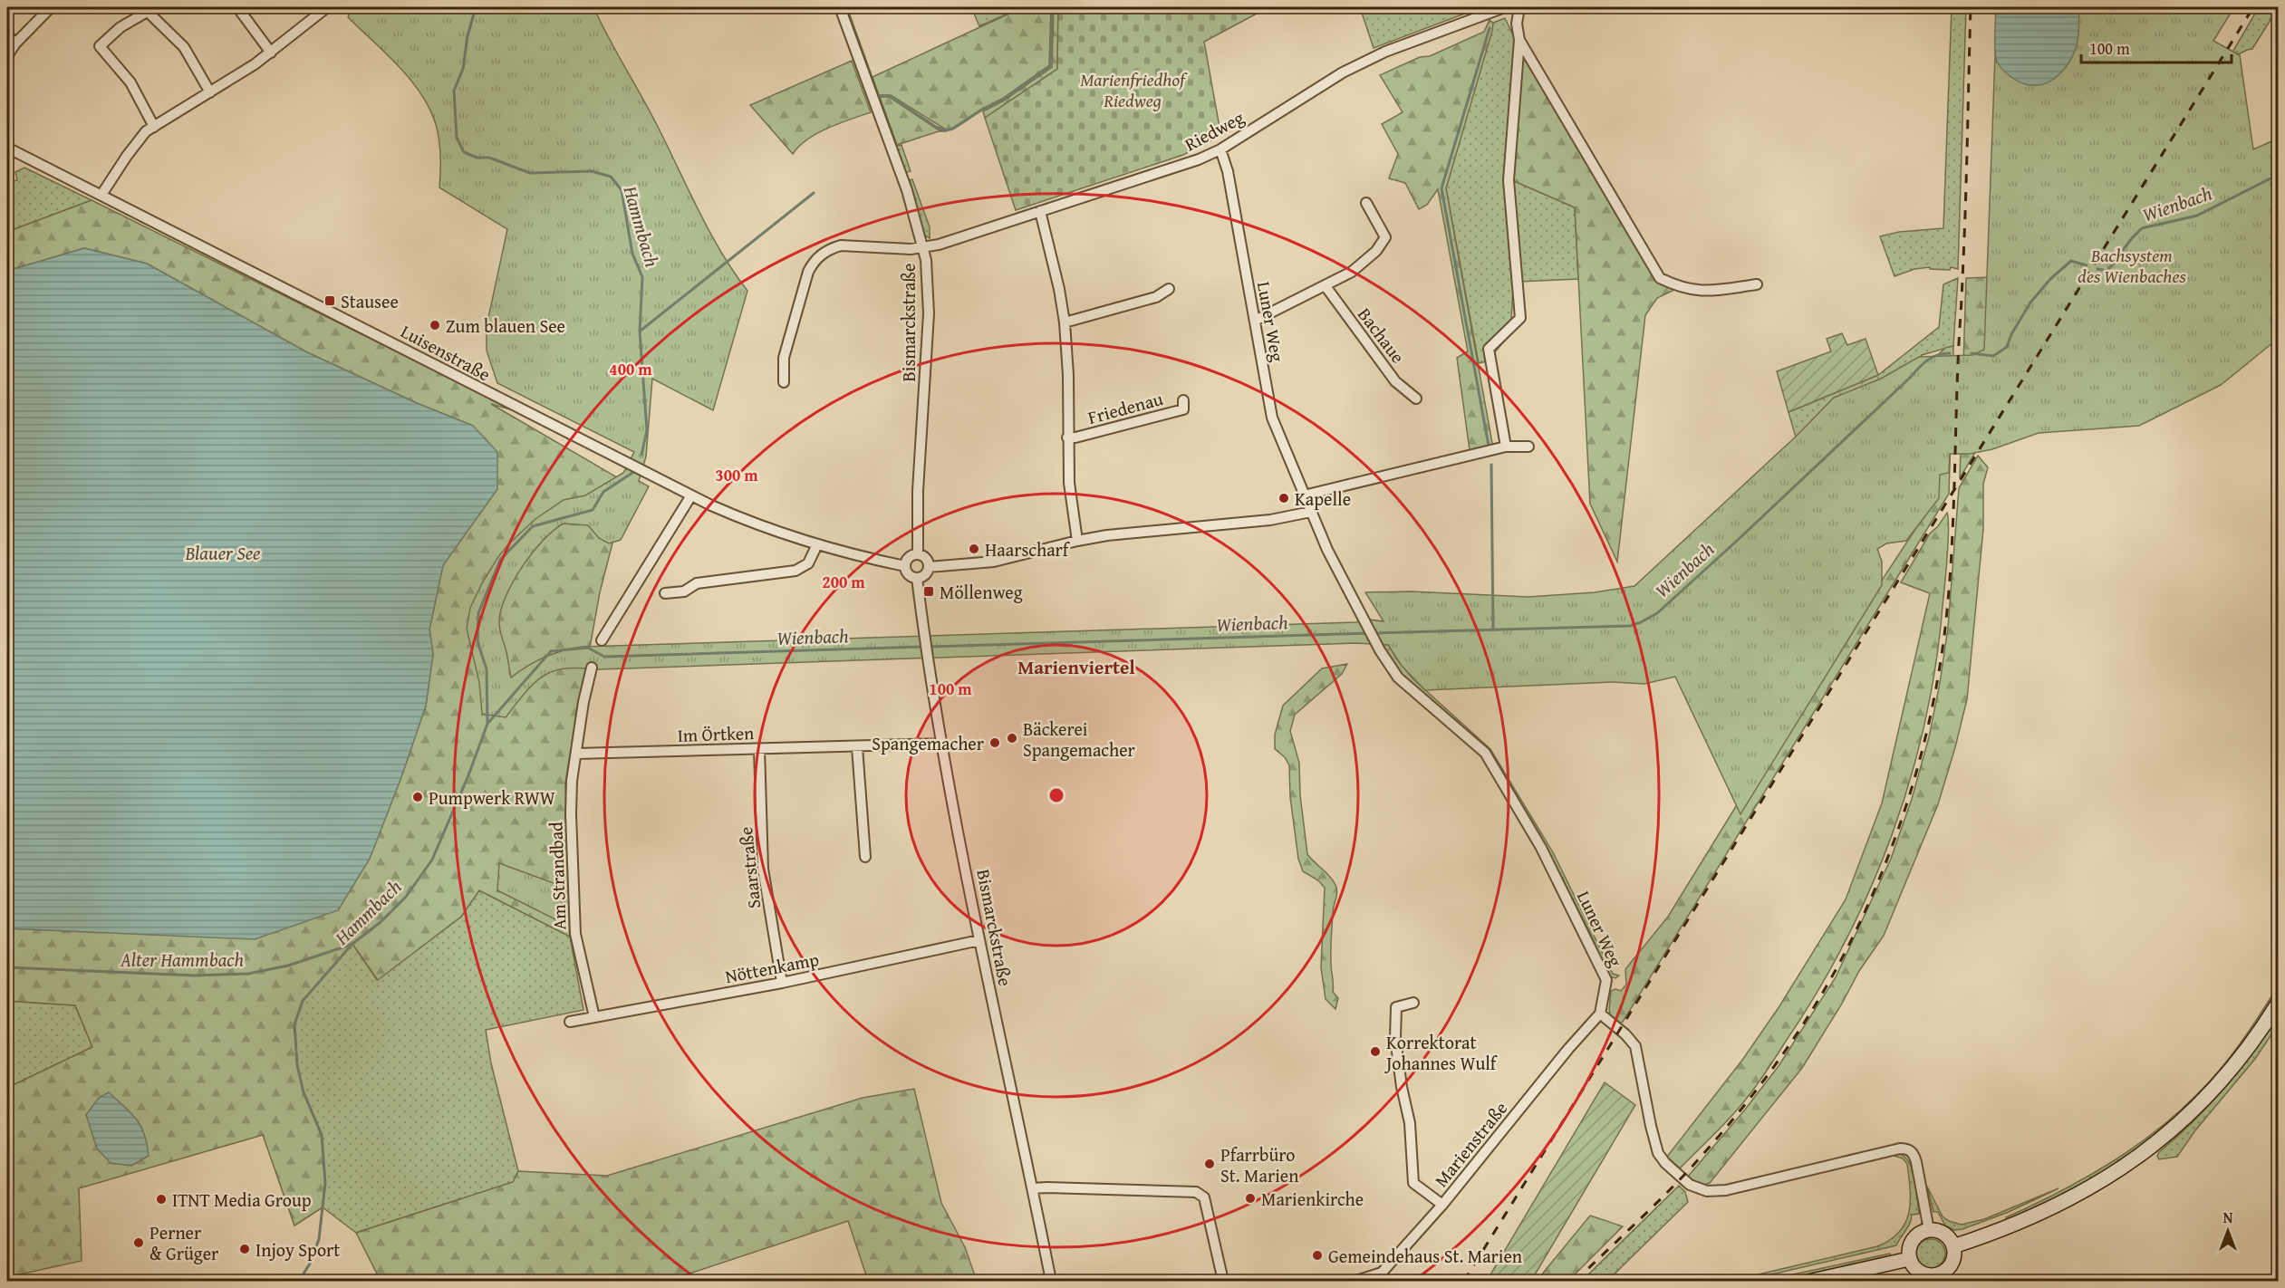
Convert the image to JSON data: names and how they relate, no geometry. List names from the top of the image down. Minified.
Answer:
{"streets":{"street":["Riedweg","Luner Weg","Bismarckstraße","Bachaue","Luisenstraße","Friedenau","Im Örtken","Saarstraße","Am Strandbad","Nöttenkamp","Marienstraße"]},"crossings":[["Riedweg","Luner Weg"],["Riedweg","Bismarckstraße"],["Riedweg","Friedenau"],["Luner Weg","Marienstraße"],["Bismarckstraße","Luisenstraße"],["Bismarckstraße","Im Örtken"],["Bismarckstraße","Nöttenkamp"],["Im Örtken","Saarstraße"],["Im Örtken","Am Strandbad"],["Saarstraße","Nöttenkamp"],["Am Strandbad","Nöttenkamp"]],"districts":["Marienviertel"],"water":["Wienbach","Hammbach","Blauer See","Alter Hammbach"],"parks":["Marienfriedhof Riedweg","Bachsystem des Wienbaches"],"places":{"transit":["Stausee","Möllenweg"],"other":["Zum blauen See","Kapelle","Haarscharf","Bäckerei Spangemacher","Spangemacher","Pumpwerk RWW","Korrektorat Johannes Wulf","Pfarrbüro St. Marien","Marienkirche","ITNT Media Group","Perner & Grüger","Injoy Sport","Gemeindehaus St. Marien"]},"scale_bar":"100 m","north":"top","rings":["400 m","300 m","200 m","100 m"]}
